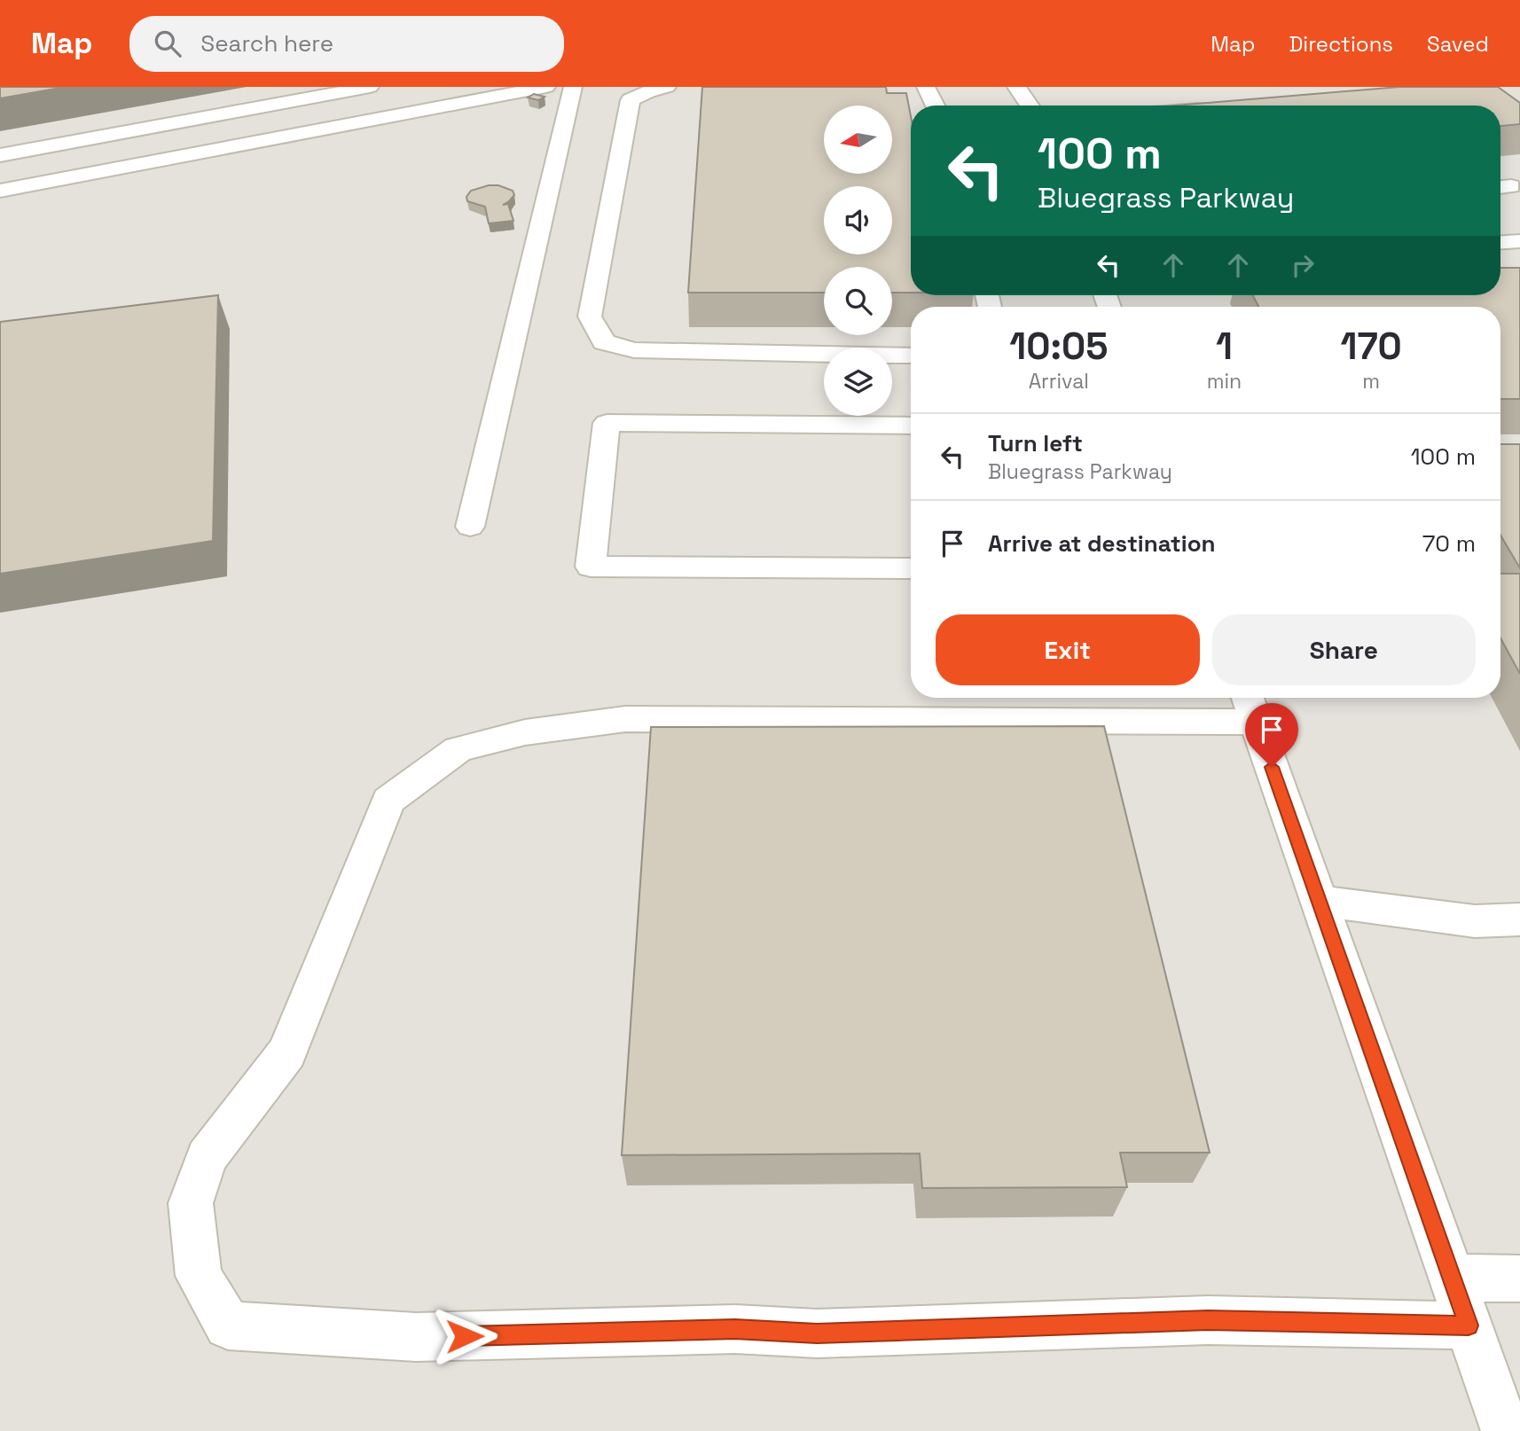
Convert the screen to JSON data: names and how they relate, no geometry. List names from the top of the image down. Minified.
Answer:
{"north":"left","page":{"header":"Map","search":"Search here","nav":["Map","Directions","Saved"],"turn":["100 m","Bluegrass Parkway"],"eta":["10:05","Arrival","1","min","170","m"],"list":[{"name":"Turn left","note":"Bluegrass Parkway","value":"100 m"},{"name":"Arrive at destination","value":"70 m"}],"buttons":["Exit","Share"]}}
